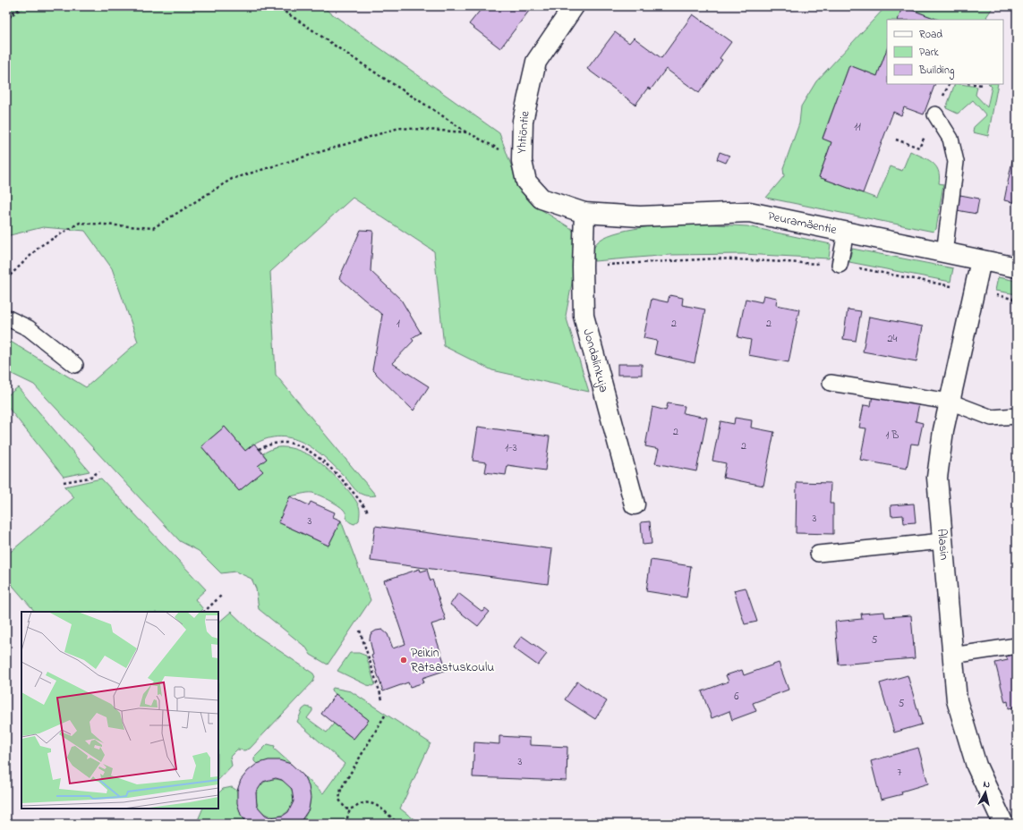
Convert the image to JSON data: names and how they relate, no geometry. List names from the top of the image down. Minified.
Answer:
{"streets":{"street":["Yhtiöntie","Peuramäentie","Jondalinkuja","Alasin"]},"crossings":[["Yhtiöntie","Peuramäentie"],["Yhtiöntie","Jondalinkuja"],["Peuramäentie","Jondalinkuja"],["Peuramäentie","Alasin"]],"places":["Peikin Ratsastuskoulu"],"house_numbers":["11","1","2","2","24","2","1 B","2","1-3","3","3","5","6","5","3","7"],"legend":["Road","Park","Building"],"north":"top"}
